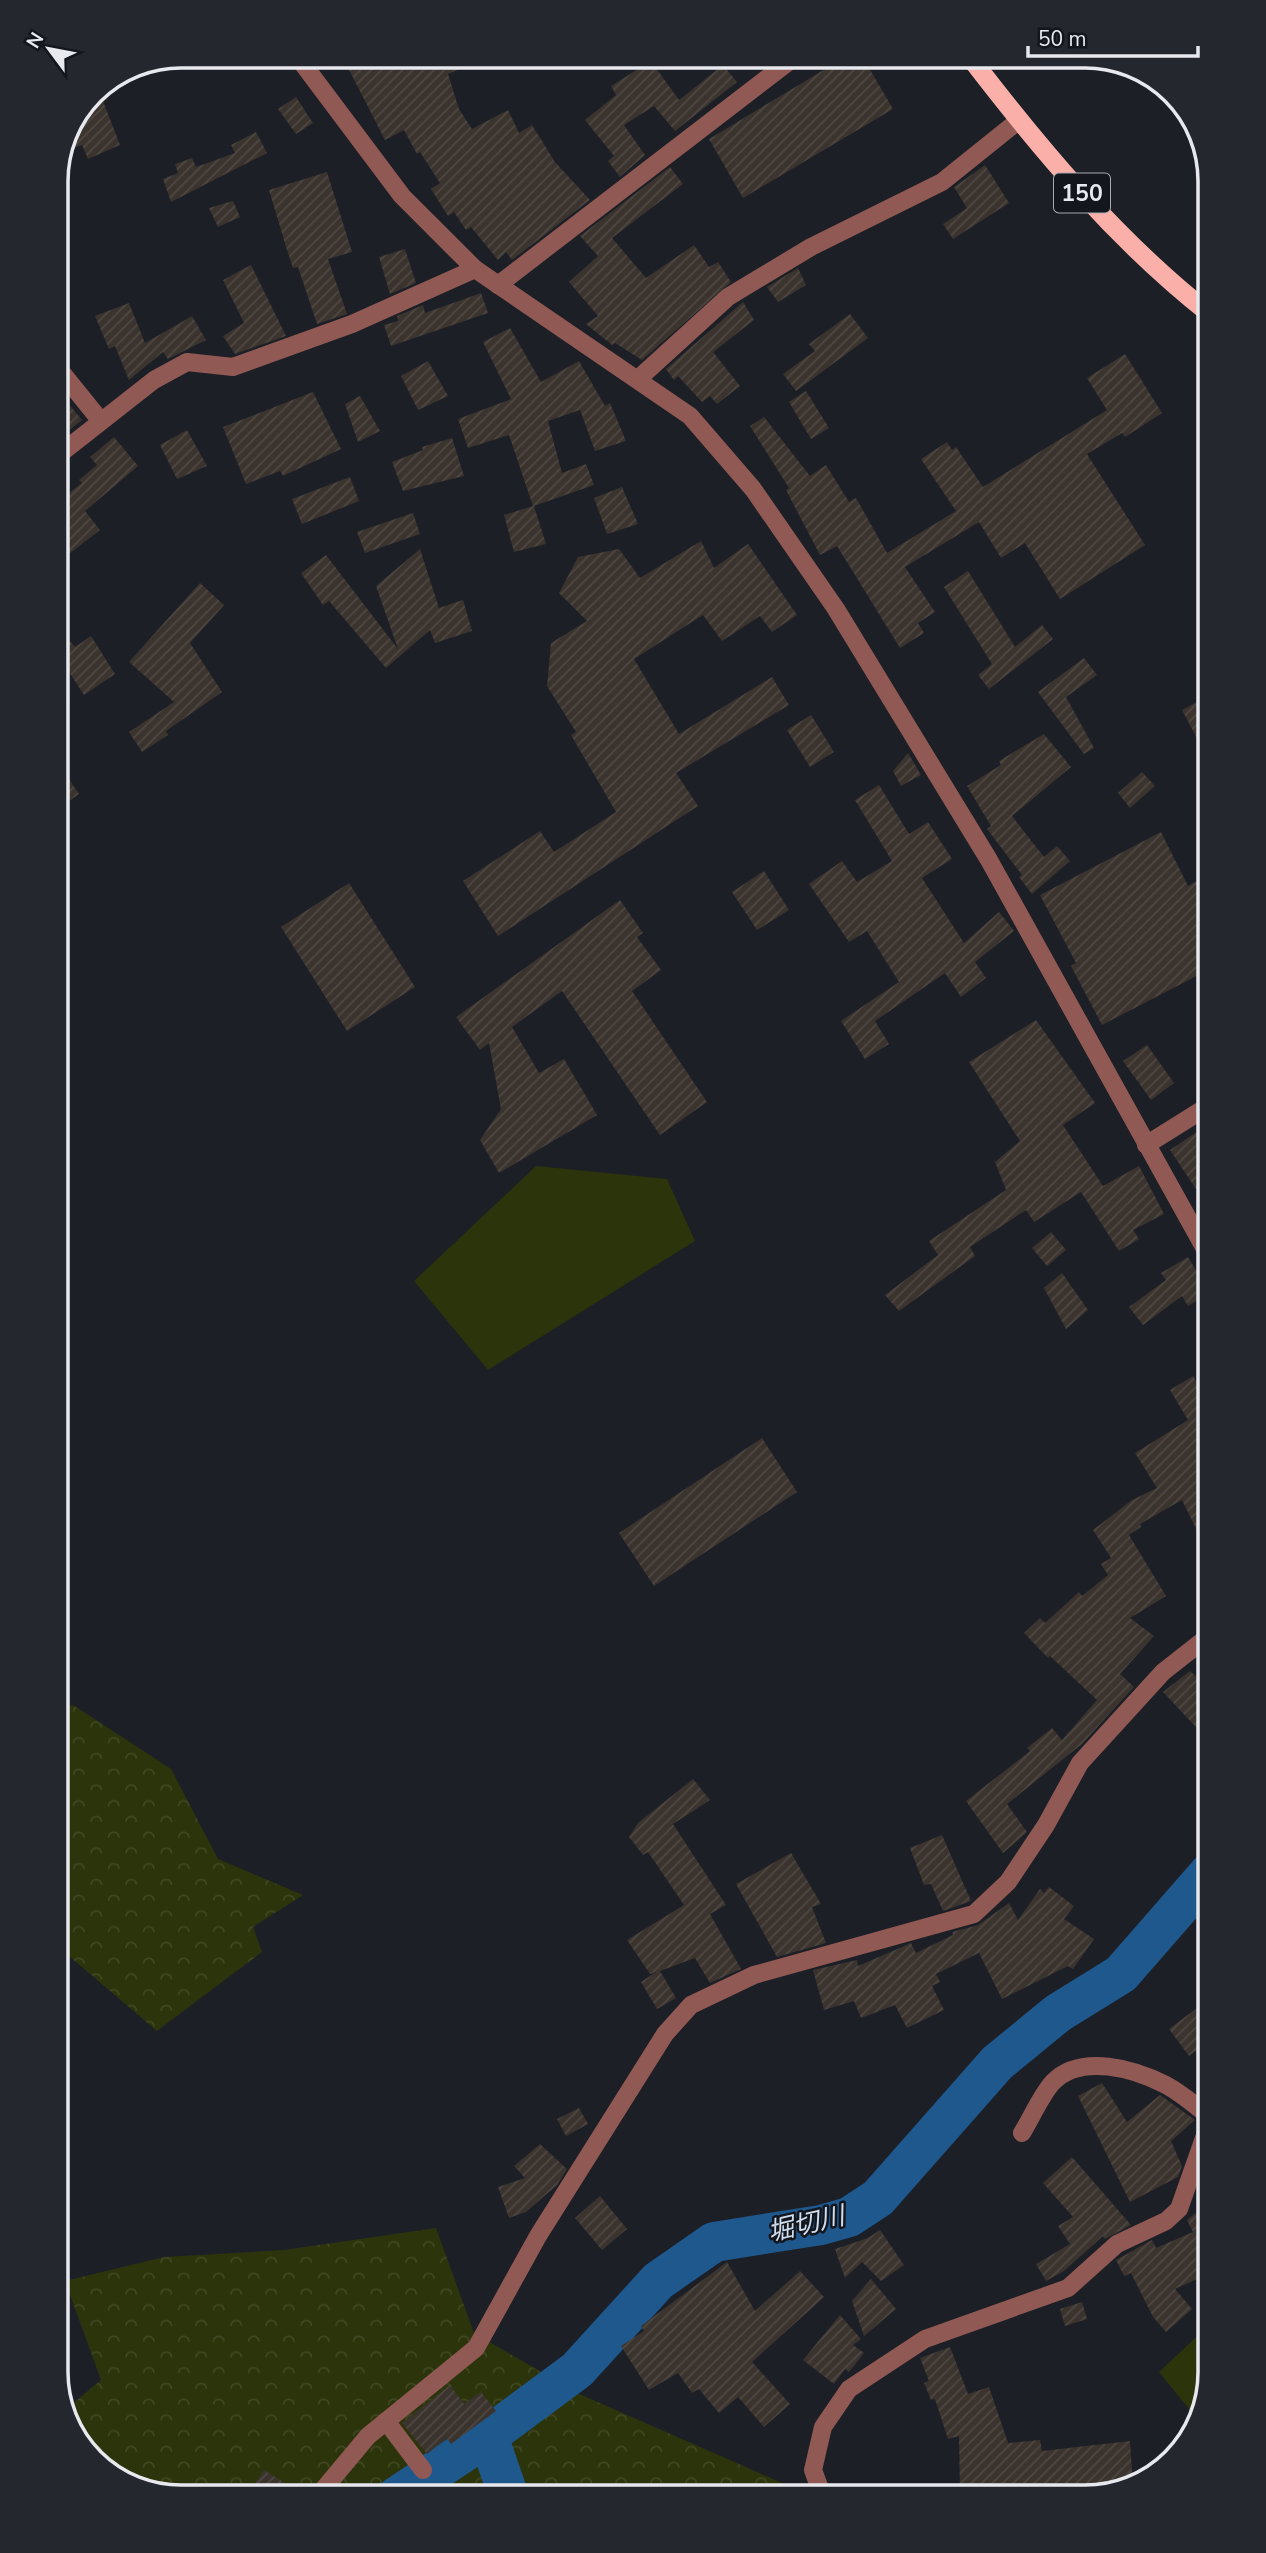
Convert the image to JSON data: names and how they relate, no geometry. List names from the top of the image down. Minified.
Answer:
{"streets":{"highway":["150"]},"water":["堀切川"],"scale_bar":"50 m","north":"top left"}
